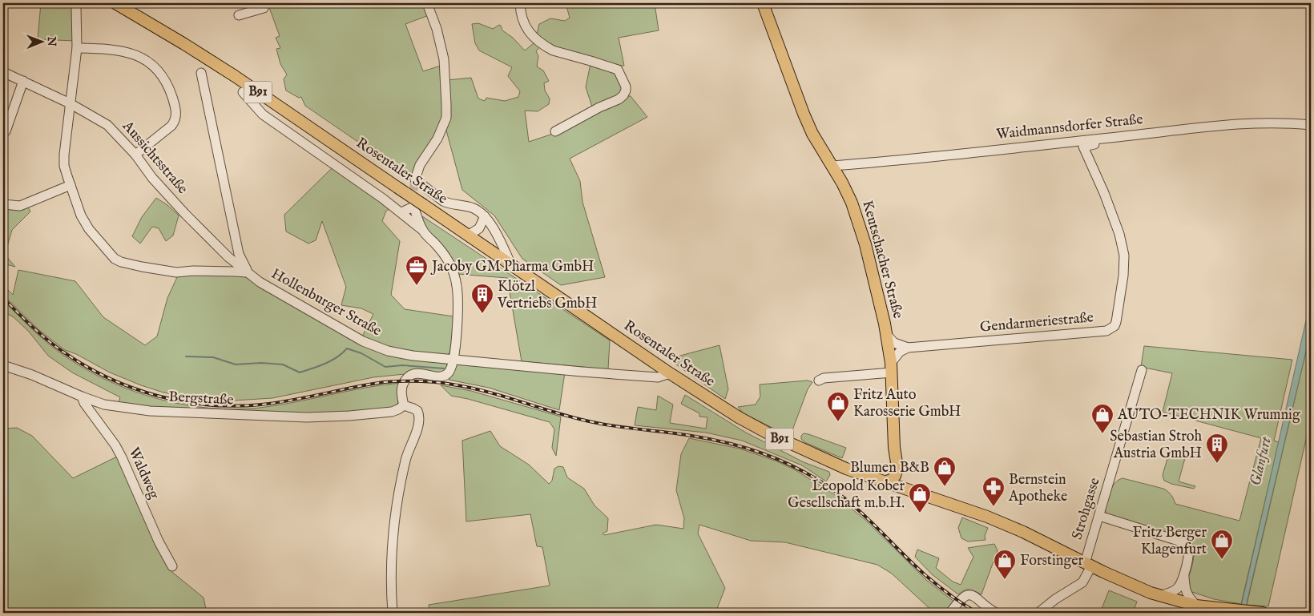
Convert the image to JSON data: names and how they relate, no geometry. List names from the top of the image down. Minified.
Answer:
{"streets":{"main road":["B91","Rosentaler Straße","Keutschacher Straße"],"street":["Waidmannsdorfer Straße","Aussichtsstraße","Hollenburger Straße","Gendarmeriestraße","Bergstraße","Waldweg","Strohgasse"]},"crossings":[["Waidmannsdorfer Straße","Keutschacher Straße"],["Waidmannsdorfer Straße","Gendarmeriestraße"],["Aussichtsstraße","Hollenburger Straße"],["Rosentaler Straße","Hollenburger Straße"],["Rosentaler Straße","Strohgasse"],["Keutschacher Straße","Gendarmeriestraße"],["Bergstraße","Waldweg"]],"water":["Glanfurt"],"places":{"office":["Jacoby GM Pharma GmbH"],"building":["Klötzl Vertriebs GmbH","Sebastian Stroh Austria GmbH"],"shop":["Fritz Auto Karosserie GmbH","AUTO-TECHNIK Wrumnig","Blumen B&B","Leopold Kober Gesellschaft m.b.H.","Fritz Berger Klagenfurt","Forstinger"],"pharmacy":["Bernstein Apotheke"]},"north":"right"}
